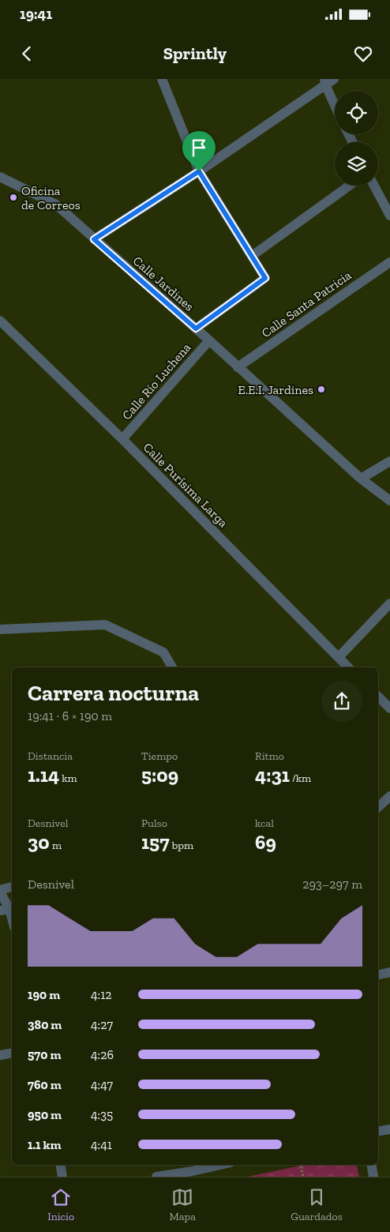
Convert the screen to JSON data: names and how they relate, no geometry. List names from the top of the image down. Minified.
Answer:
{"streets":{"street":["Calle Jardines","Calle Santa Patricia","Calle Río Luchena","Calle Purísima Larga"]},"crossings":[["Calle Jardines","Calle Santa Patricia"],["Calle Jardines","Calle Río Luchena"],["Calle Río Luchena","Calle Purísima Larga"]],"places":["Oficina de Correos","E.E.I. Jardines"],"page":{"status":"19:41","header":"Sprintly","heading":["Carrera nocturna","19:41 · 6 × 190 m"],"stats":[["Distancia","1.14 km"],["Tiempo","5:09"],["Ritmo","4:31 /km"],["Desnivel","30 m"],["Pulso","157 bpm"],["kcal","69"]],"chart":["Desnivel","293–297 m"],"list":[{"name":"190 m","note":"4:12"},{"name":"380 m","note":"4:27"},{"name":"570 m","note":"4:26"},{"name":"760 m","note":"4:47"},{"name":"950 m","note":"4:35"},{"name":"1.1 km","note":"4:41"}],"tabs":["Inicio","Mapa","Guardados"]}}
